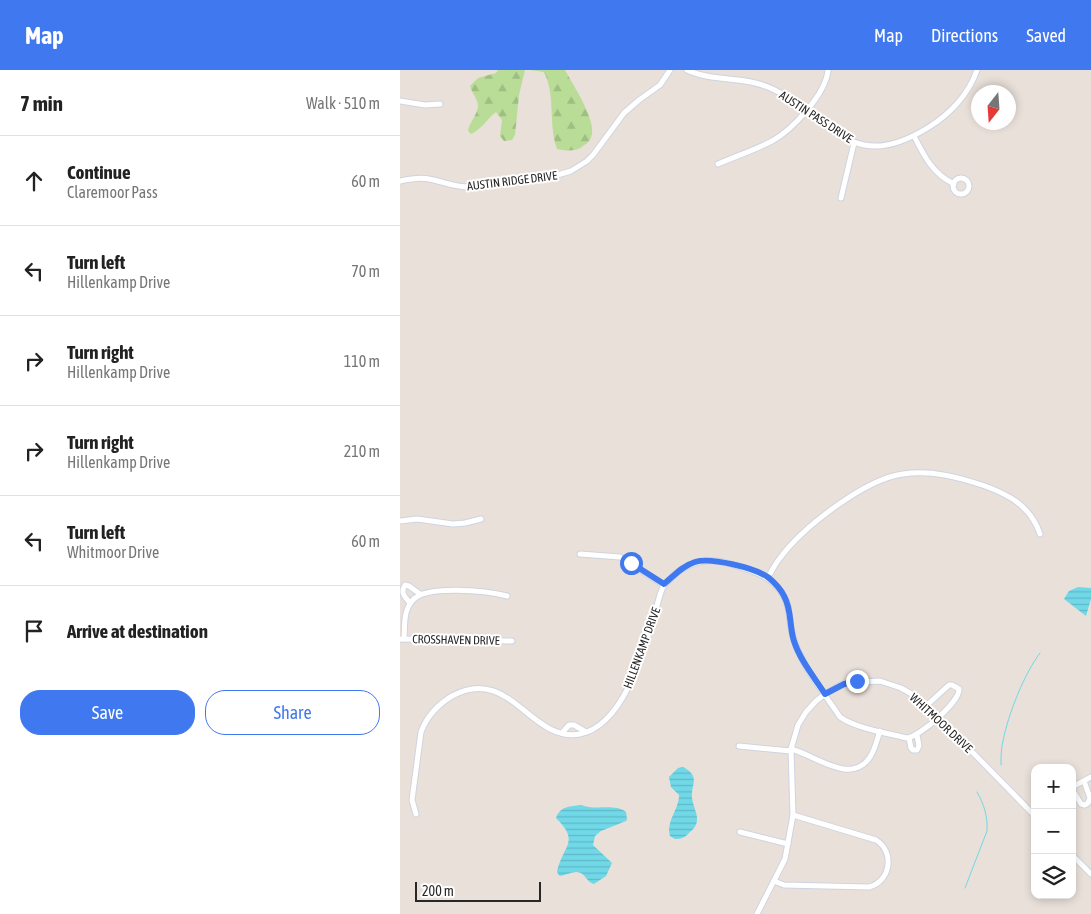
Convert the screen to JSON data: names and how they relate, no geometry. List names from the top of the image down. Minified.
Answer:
{"streets":{"street":["AUSTIN PASS DRIVE","AUSTIN RIDGE DRIVE","CROSSHAVEN DRIVE","HILLENKAMP DRIVE","WHITMOOR DRIVE"]},"scale_bar":"200 m","north":"bottom","page":{"header":"Map","nav":["Map","Directions","Saved"],"heading":["7 min","Walk · 510 m"],"list":[["Continue","Claremoor Pass","60 m"],["Turn left","Hillenkamp Drive","70 m"],["Turn right","Hillenkamp Drive","110 m"],["Turn right","Hillenkamp Drive","210 m"],["Turn left","Whitmoor Drive","60 m"],"Arrive at destination"],"buttons":["Save","Share"],"map_buttons":["+","−"],"scale":"200 m"}}
